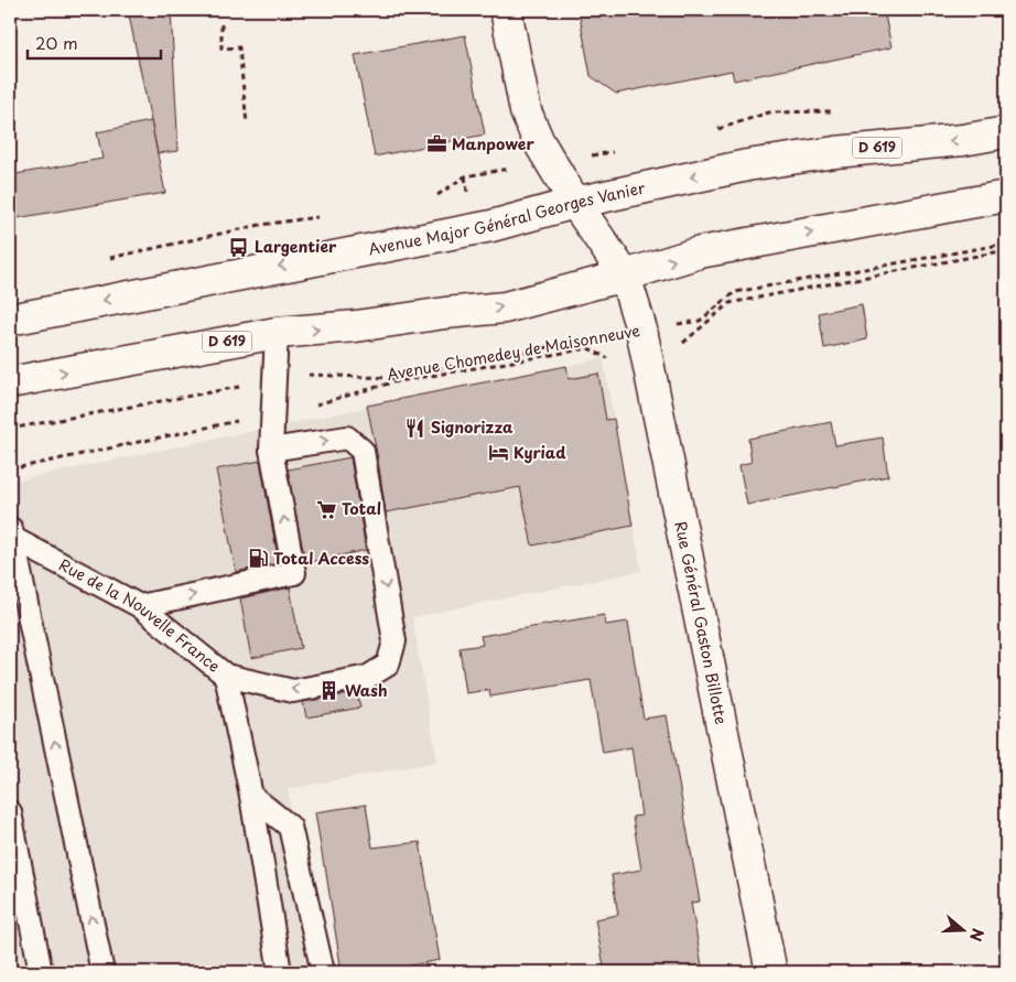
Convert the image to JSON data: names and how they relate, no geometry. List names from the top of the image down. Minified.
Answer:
{"streets":{"main road":["D 619","Avenue Major Général Georges Vanier","Rue Général Gaston Billotte"],"lane":["Rue de la Nouvelle France"],"path":["Avenue Chomedey de Maisonneuve"]},"crossings":[["D 619","Rue Général Gaston Billotte"],["Avenue Major Général Georges Vanier","Rue Général Gaston Billotte"],["Avenue Chomedey de Maisonneuve","Rue Général Gaston Billotte"]],"places":{"office":["Manpower"],"bus stop":["Largentier"],"restaurant":["Signorizza"],"hotel":["Kyriad"],"supermarket":["Total"],"fuel station":["Total Access"],"building":["Wash"]},"scale_bar":"20 m","north":"right"}
